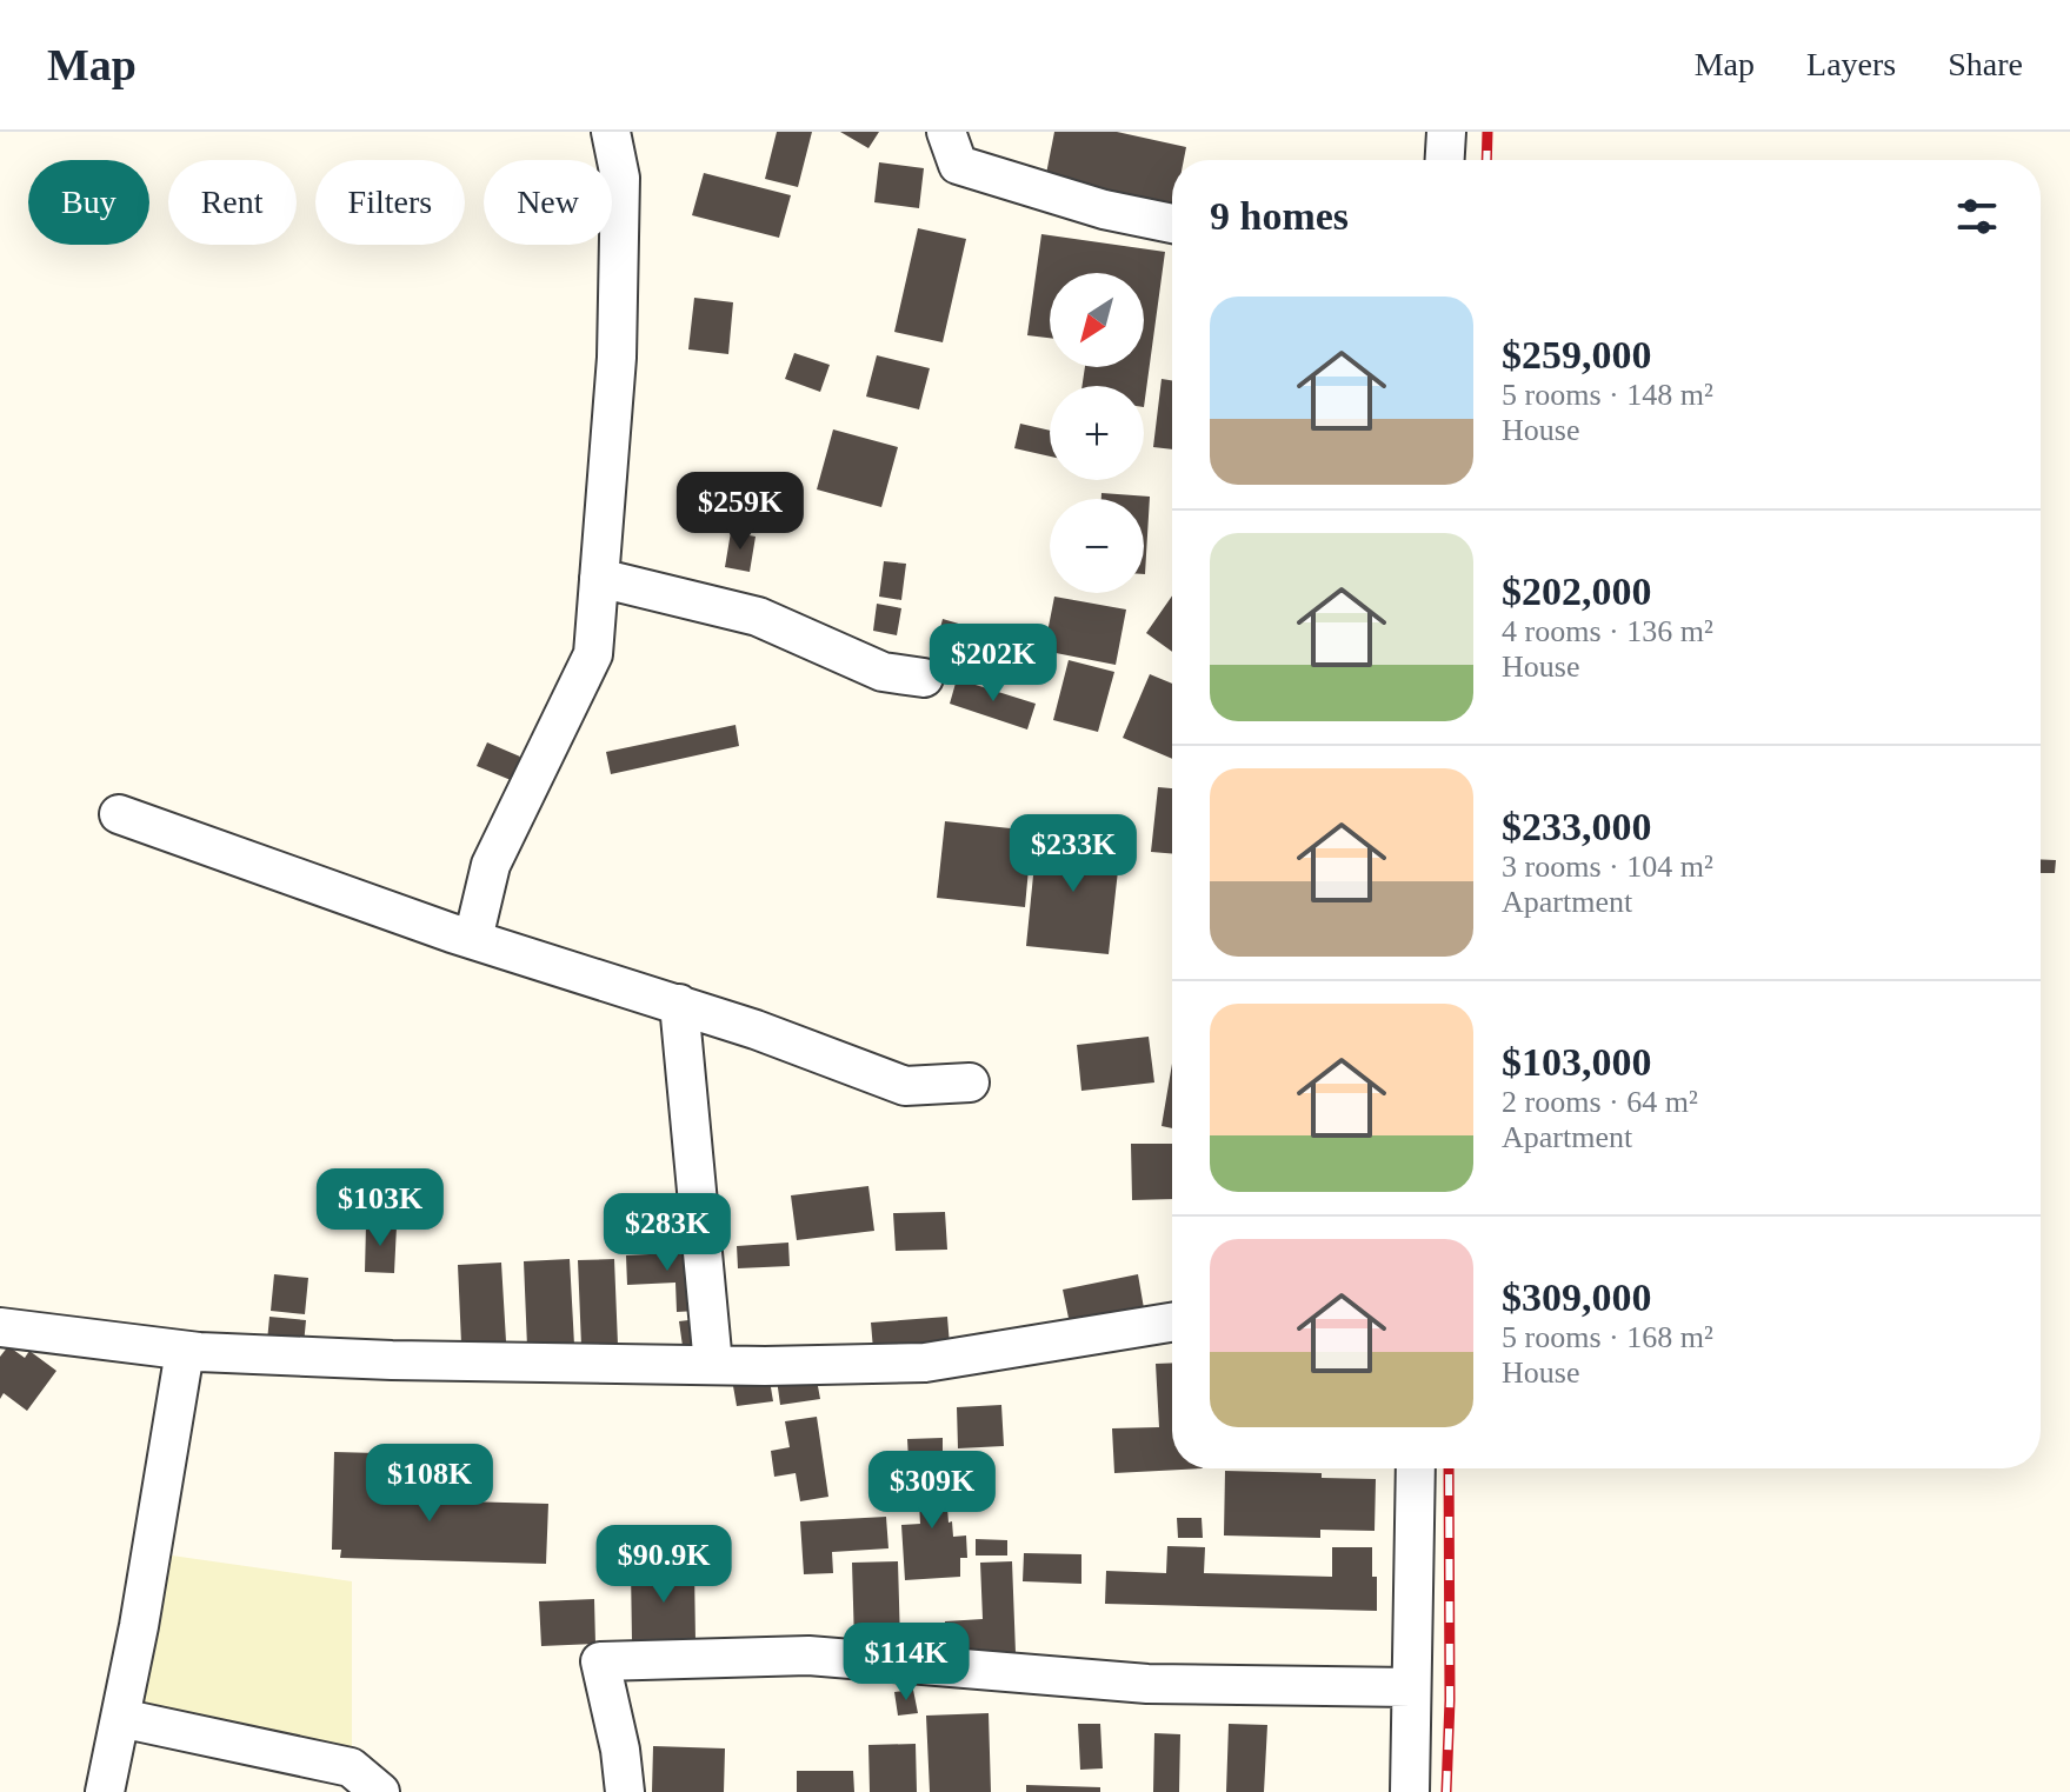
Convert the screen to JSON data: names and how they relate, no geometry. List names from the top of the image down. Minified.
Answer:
{"north":"bottom left","page":{"header":"Map","nav":["Map","Layers","Share"],"chip":["Buy","Rent","Filters","New"],"heading":"9 homes","map_buttons":["+","−"],"list":[{"name":"$259,000","note":"5 rooms · 148 m² · House"},{"name":"$202,000","note":"4 rooms · 136 m² · House"},{"name":"$233,000","note":"3 rooms · 104 m² · Apartment"},{"name":"$103,000","note":"2 rooms · 64 m² · Apartment"},{"name":"$309,000","note":"5 rooms · 168 m² · House"}],"price":["$259K","$202K","$233K","$103K","$283K","$108K","$309K","$90.9K","$114K"]}}
